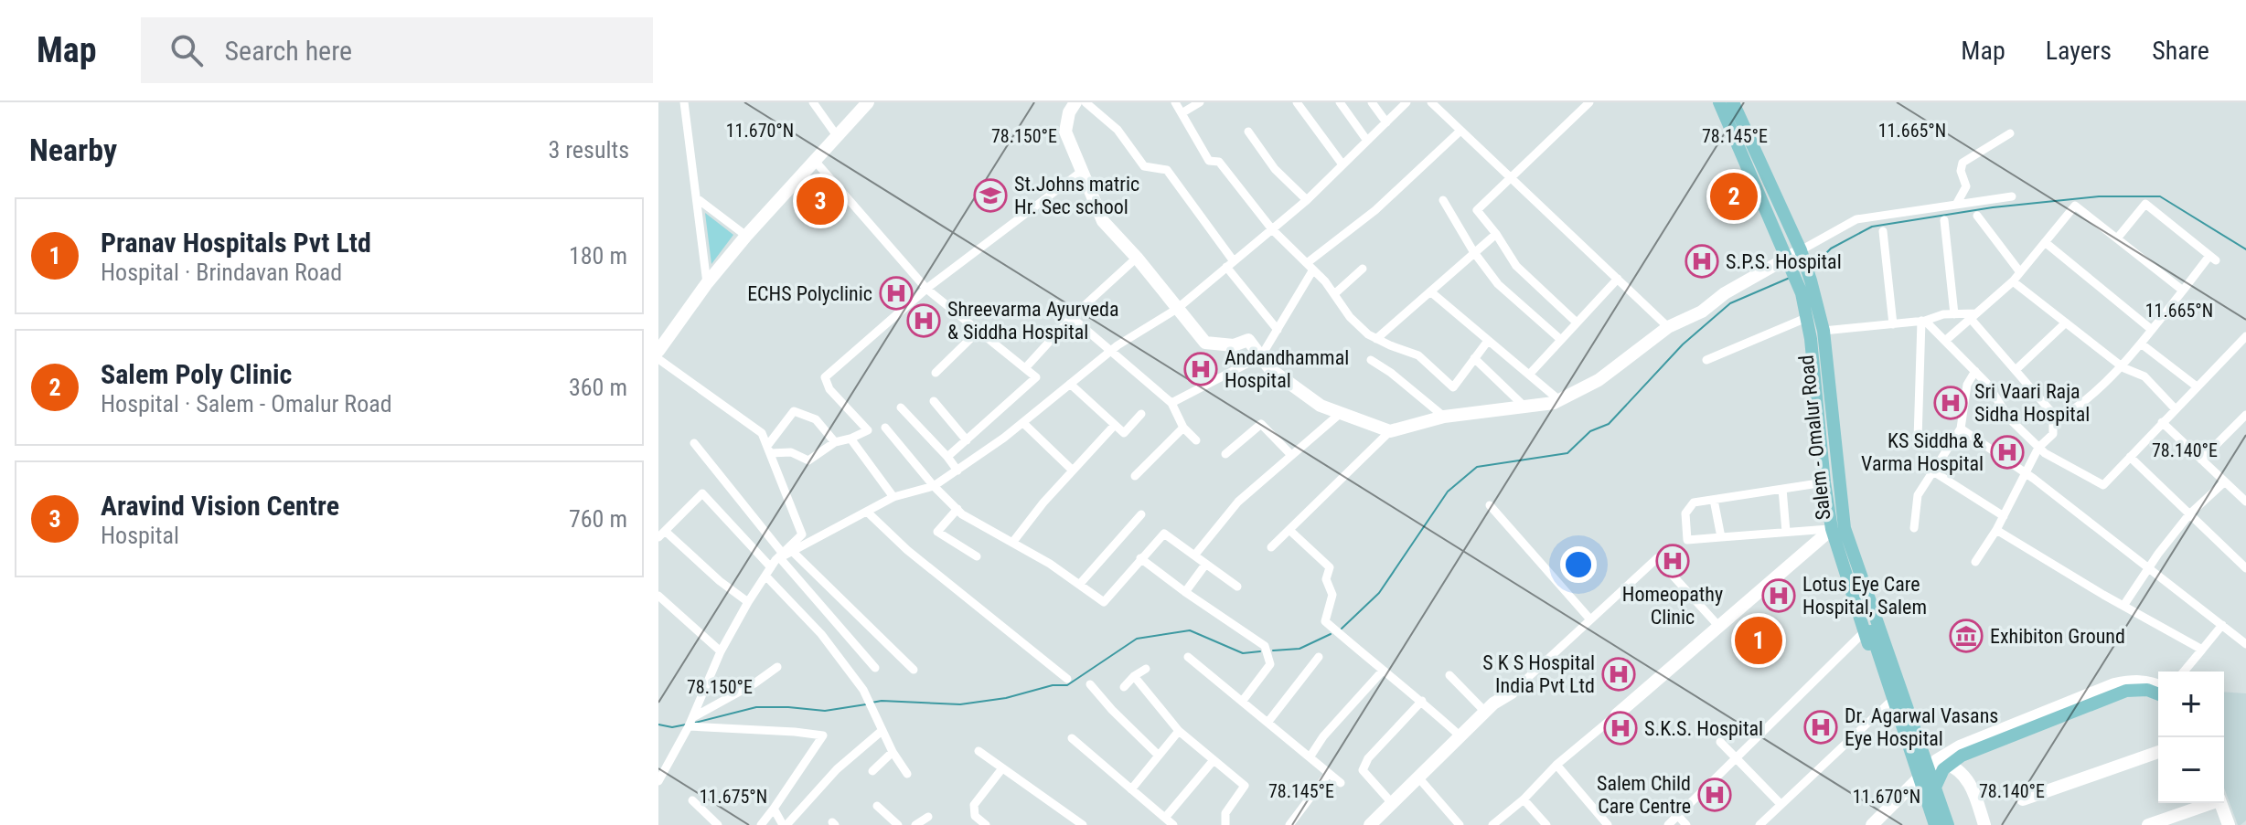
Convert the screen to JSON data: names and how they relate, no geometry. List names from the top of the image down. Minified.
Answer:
{"streets":{"main road":["Salem - Omalur Road"]},"places":{"school or university":["St.Johns matric Hr. Sec school"],"hospital":["S.P.S. Hospital","ECHS Polyclinic","Shreevarma Ayurveda & Siddha Hospital","Andandhammal Hospital","Sri Vaari Raja Sidha Hospital","KS Siddha & Varma Hospital","Homeopathy Clinic","Lotus Eye Care Hospital, Salem","S K S Hospital India Pvt Ltd","Dr. Agarwal Vasans Eye Hospital","S.K.S. Hospital","Salem Child Care Centre"],"museum":["Exhibiton Ground"]},"page":{"header":"Map","search":"Search here","nav":["Map","Layers","Share"],"heading":["Nearby","3 results"],"pins":["2","3","1"],"list":[{"mark":"1","name":"Pranav Hospitals Pvt Ltd","note":"Hospital · Brindavan Road","value":"180 m"},{"mark":"2","name":"Salem Poly Clinic","note":"Hospital · Salem - Omalur Road","value":"360 m"},{"mark":"3","name":"Aravind Vision Centre","note":"Hospital","value":"760 m"}],"map_buttons":["+","−"]},"coordinates":["11.665°N","11.670°N","78.150°E","78.145°E","78.140°E","11.675°N"]}
